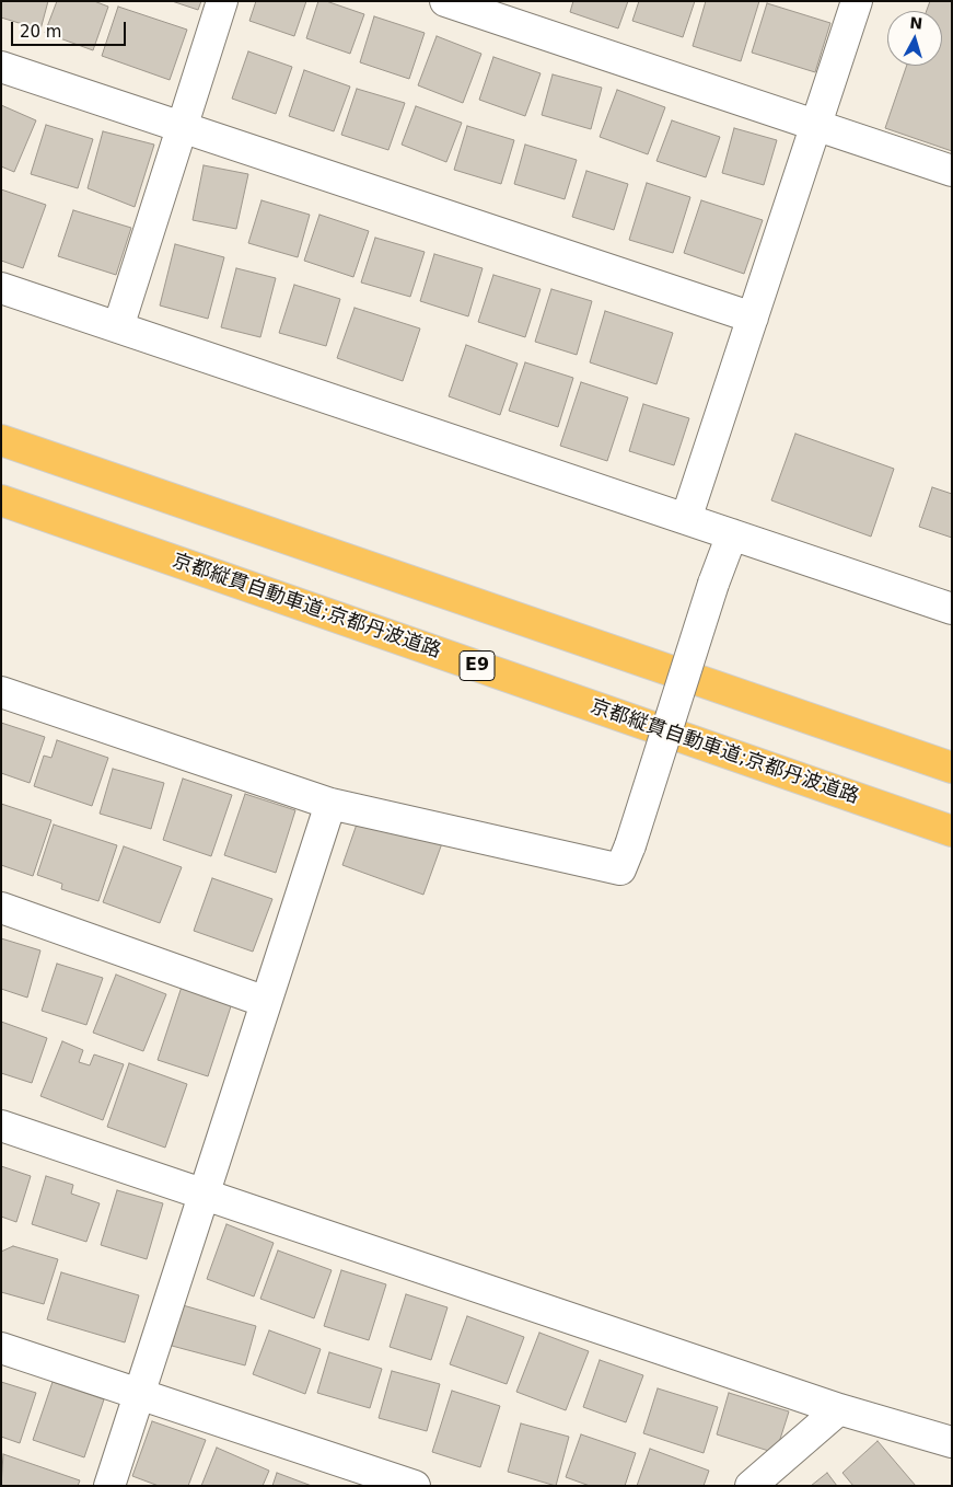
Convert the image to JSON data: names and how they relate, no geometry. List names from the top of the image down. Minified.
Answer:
{"streets":{"highway":["京都縦貫自動車道;京都丹波道路","E9"]},"scale_bar":"20 m","north":"top"}
